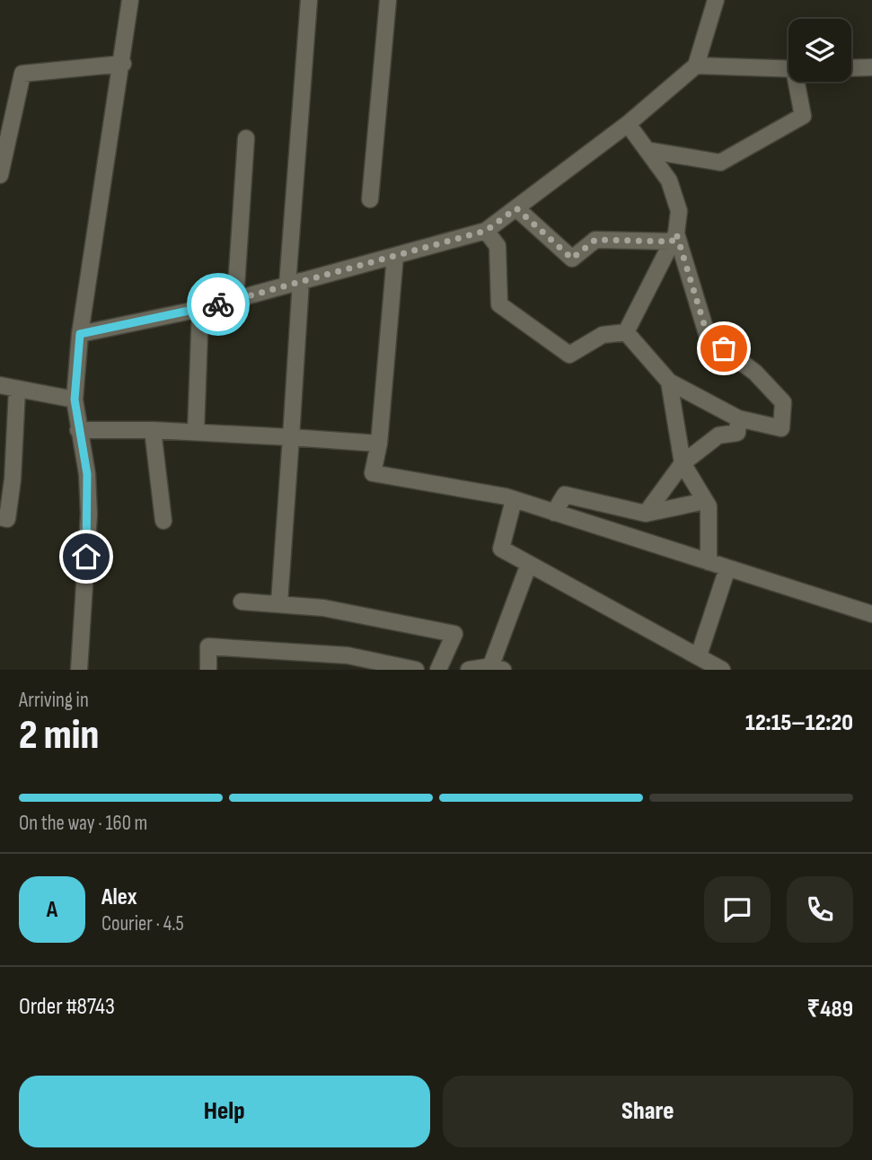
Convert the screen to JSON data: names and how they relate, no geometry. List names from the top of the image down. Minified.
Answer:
{"page":{"heading":["2 min","Arriving in","12:15–12:20"],"panel":["Alex","Courier · 4.5","Order #8743","₹489"],"bar":"On the way · 160 m","round":"A","buttons":["Help","Share"]}}
